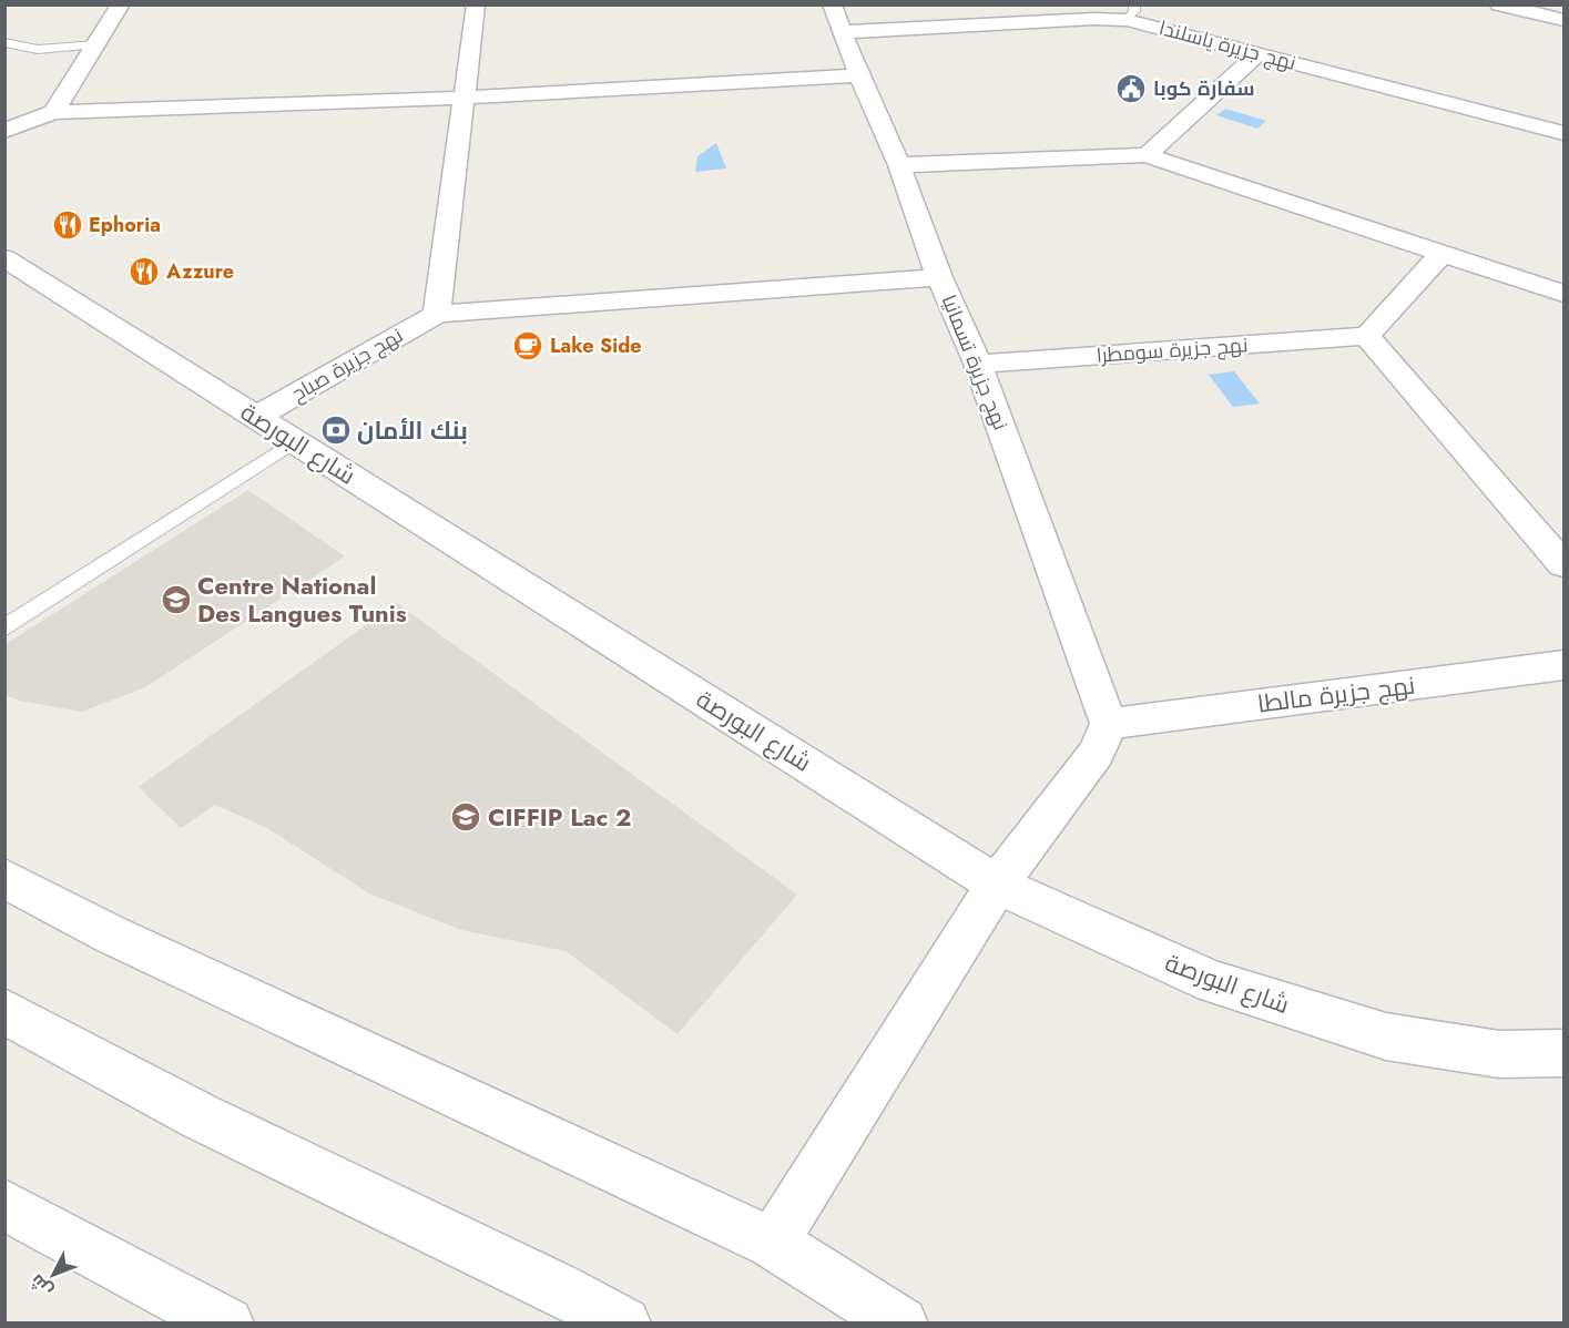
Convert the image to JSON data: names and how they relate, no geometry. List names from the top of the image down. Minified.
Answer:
{"streets":{"street":["نهج جزيرة ياسلندا","نهج جزيرة سومطرا","نهج جزيرة تسمانيا","نهج جزيرة صباح","شارع البورصة","نهج جزيرة مالطا"]},"crossings":[["نهج جزيرة ياسلندا","نهج جزيرة تسمانيا"],["نهج جزيرة سومطرا","نهج جزيرة تسمانيا"],["نهج جزيرة تسمانيا","نهج جزيرة مالطا"],["نهج جزيرة صباح","شارع البورصة"]],"places":{"public building":["سفارة كوبا"],"restaurant":["Ephoria","Azzure"],"cafe":["Lake Side"],"bank":["بنك الأمان"],"school or university":["Centre National Des Langues Tunis","CIFFIP Lac 2"]},"north":"bottom left"}
